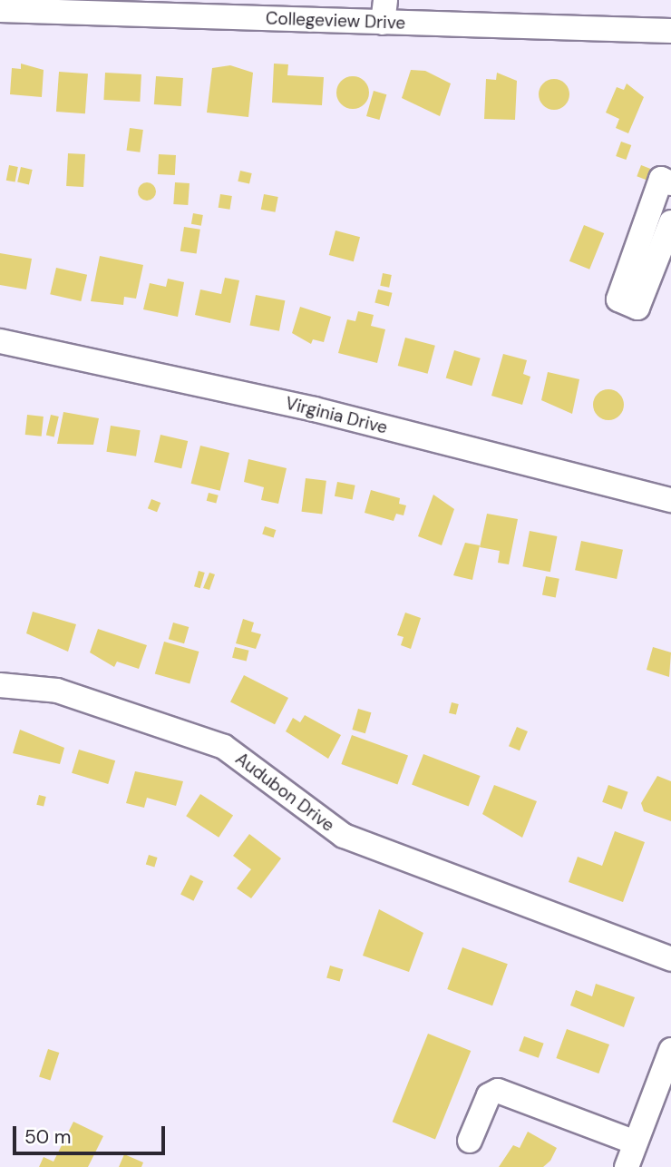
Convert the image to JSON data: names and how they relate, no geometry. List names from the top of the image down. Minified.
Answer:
{"streets":{"street":["Collegeview Drive","Virginia Drive","Audubon Drive"]},"scale_bar":"50 m"}
